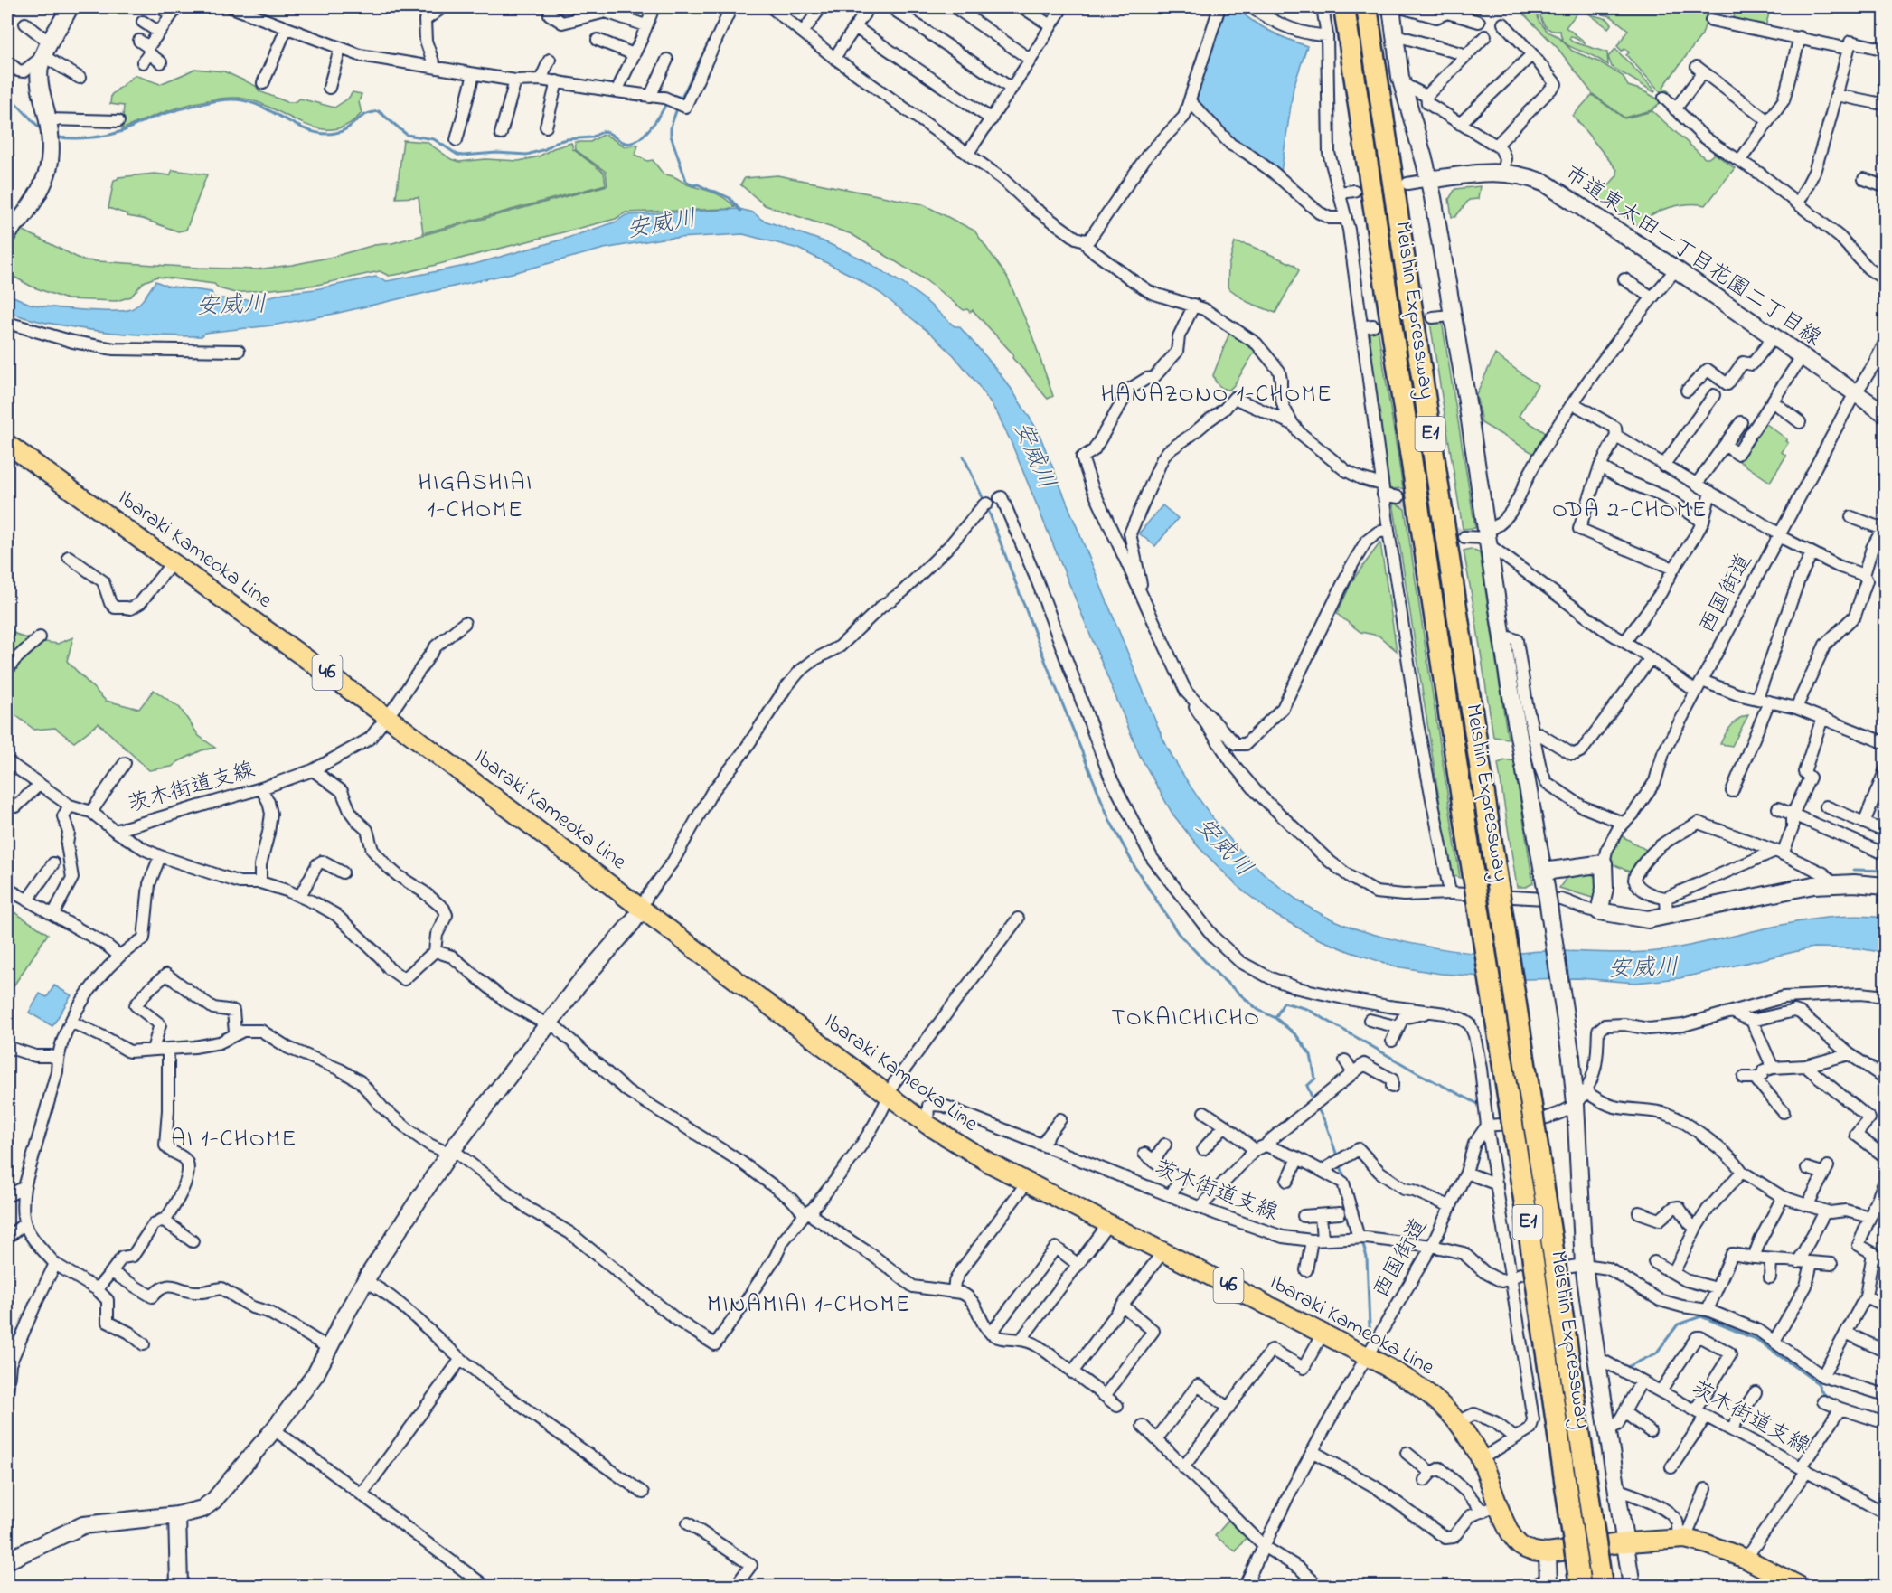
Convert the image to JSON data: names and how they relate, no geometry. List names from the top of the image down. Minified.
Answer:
{"streets":{"highway":["Meishin Expressway","E1"],"main road":["Ibaraki Kameoka Line","46"],"street":["市道東太田一丁目花園二丁目線","西国街道","茨木街道支線"]},"crossings":[["市道東太田一丁目花園二丁目線","西国街道"],["Ibaraki Kameoka Line","西国街道"],["Ibaraki Kameoka Line","茨木街道支線"],["西国街道","茨木街道支線"]],"districts":["HANAZONO 1-CHOME","HIGASHIAI 1-CHOME","ODA 2-CHOME","TOKAICHICHO","AI 1-CHOME","MINAMIAI 1-CHOME"],"water":["安威川"]}
